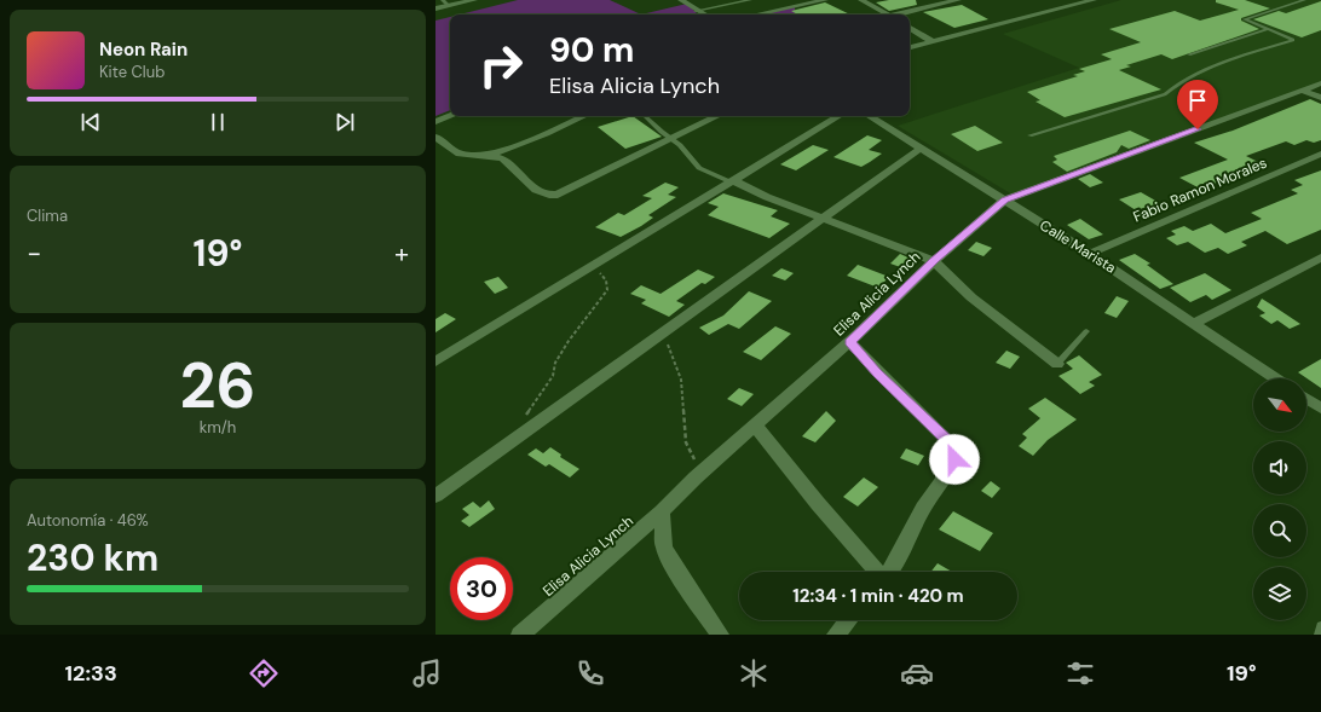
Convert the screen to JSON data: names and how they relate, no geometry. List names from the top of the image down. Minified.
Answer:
{"streets":{"street":["Fabio Ramon Morales","Calle Marista","Elisa Alicia Lynch"]},"crossings":[["Fabio Ramon Morales","Calle Marista"],["Calle Marista","Elisa Alicia Lynch"]],"north":"bottom right","page":{"turn":["90 m","Elisa Alicia Lynch"],"song":["Neon Rain","Kite Club"],"tile":["Clima",["26","km/h"],["Autonomía · 46%","230 km"]],"heat":["−","19°","+"],"limit":"30","trip":"12:34 · 1 min · 420 m","tabs":["12:33","19°"]}}
